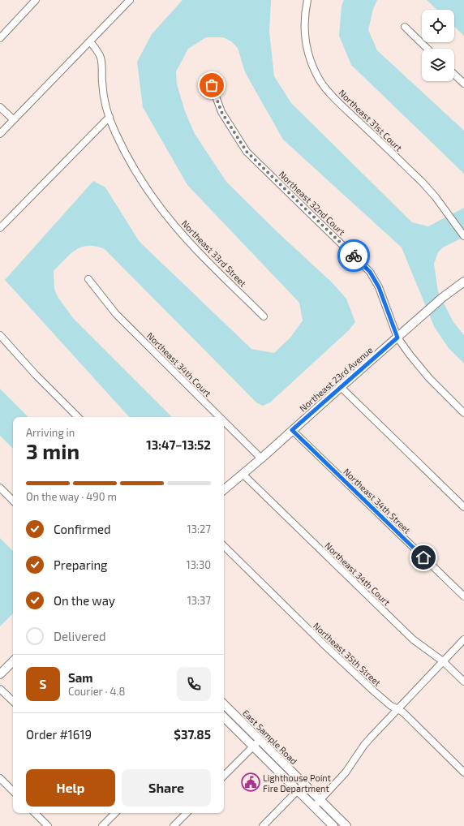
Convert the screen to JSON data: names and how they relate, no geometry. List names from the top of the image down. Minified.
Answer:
{"streets":{"street":["Northeast 31st Court","Northeast 32nd Court","Northeast 33rd Street","Northeast 34th Court","Northeast 23rd Avenue","Northeast 34th Street","Northeast 35th Street","East Sample Road"]},"crossings":[["Northeast 32nd Court","Northeast 23rd Avenue"],["Northeast 34th Court","Northeast 23rd Avenue"],["Northeast 23rd Avenue","Northeast 34th Street"]],"places":{"public building":["Lighthouse Point Fire Department"]},"page":{"heading":["3 min","Arriving in","13:47–13:52"],"panel":["Sam","Courier · 4.8","Order #1619","$37.85"],"bar":"On the way · 490 m","list":[["Confirmed","13:27"],["Preparing","13:30"],["On the way","13:37"],"Delivered"],"round":"S","buttons":["Help","Share"]}}
